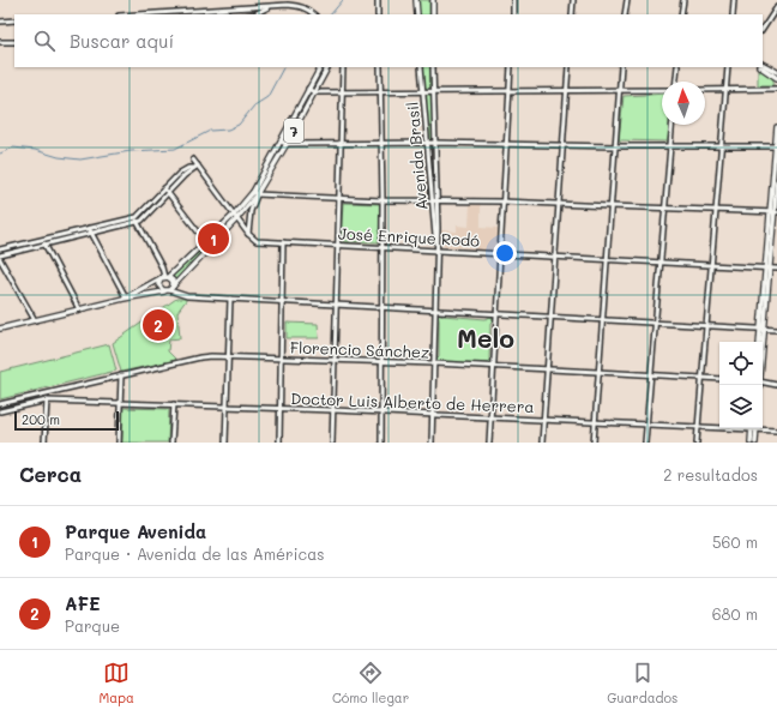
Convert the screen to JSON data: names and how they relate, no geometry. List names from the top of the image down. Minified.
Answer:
{"streets":{"main road":["7"],"street":["Avenida Brasil","José Enrique Rodó","Florencio Sánchez","Doctor Luis Alberto de Herrera"]},"crossings":[["Avenida Brasil","José Enrique Rodó"],["Avenida Brasil","Florencio Sánchez"],["Avenida Brasil","Doctor Luis Alberto de Herrera"]],"districts":["Melo"],"scale_bar":"200 m","north":"top","page":{"search":"Buscar aquí","pins":["1","2"],"scale":"200 m","heading":["Cerca","2 resultados"],"list":[{"mark":"1","name":"Parque Avenida","note":"Parque · Avenida de las Américas","value":"560 m"},{"mark":"2","name":"AFE","note":"Parque","value":"680 m"}],"nav":["Mapa","Cómo llegar","Guardados"]}}
